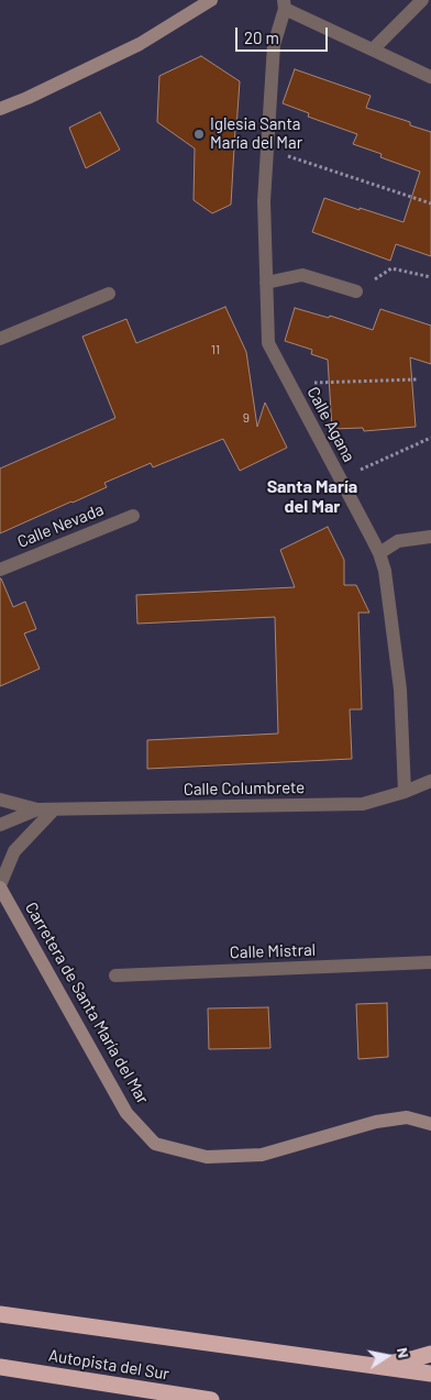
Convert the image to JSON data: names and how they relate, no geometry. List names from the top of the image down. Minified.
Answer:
{"streets":{"highway":["Autopista del Sur"],"main road":["Carretera de Santa María del Mar"],"street":["Calle Agana","Calle Nevada","Calle Columbrete","Calle Mistral"]},"crossings":[["Calle Agana","Calle Columbrete"]],"districts":["Santa María del Mar"],"places":["Iglesia Santa María del Mar"],"house_numbers":["11","9"],"scale_bar":"20 m","north":"right"}
